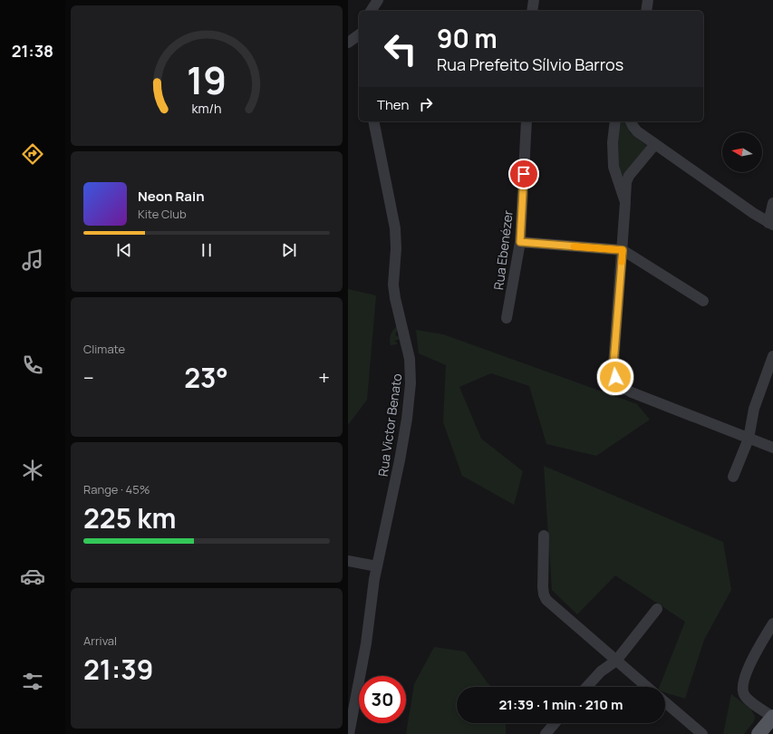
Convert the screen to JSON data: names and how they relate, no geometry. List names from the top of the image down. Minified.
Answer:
{"streets":{"street":["Rua Ebenézer","Rua Victor Benato"]},"north":"left","page":{"tabs":"21:38","turn":["90 m","Rua Prefeito Sílvio Barros"],"then":"Then","song":["Neon Rain","Kite Club"],"tile":["Climate",["Range · 45%","225 km"],["Arrival","21:39"]],"heat":["−","23°","+"],"limit":"30","trip":"21:39 · 1 min · 210 m","gauge":["19","km/h"]}}
